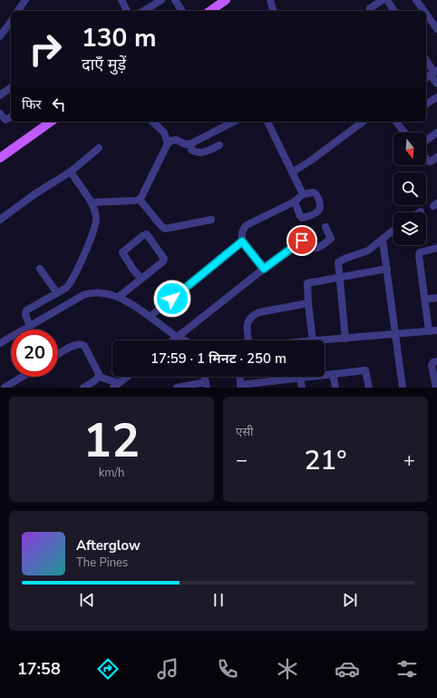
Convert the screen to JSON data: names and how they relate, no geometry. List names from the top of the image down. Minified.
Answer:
{"north":"bottom","page":{"turn":["130 m","दाएँ मुड़ें"],"then":"फिर","limit":"20","trip":"17:59 · 1 मिनट · 250 m","tile":[["12","km/h"],"एसी"],"heat":["−","21°","+"],"song":["Afterglow","The Pines"],"tabs":"17:58"}}
